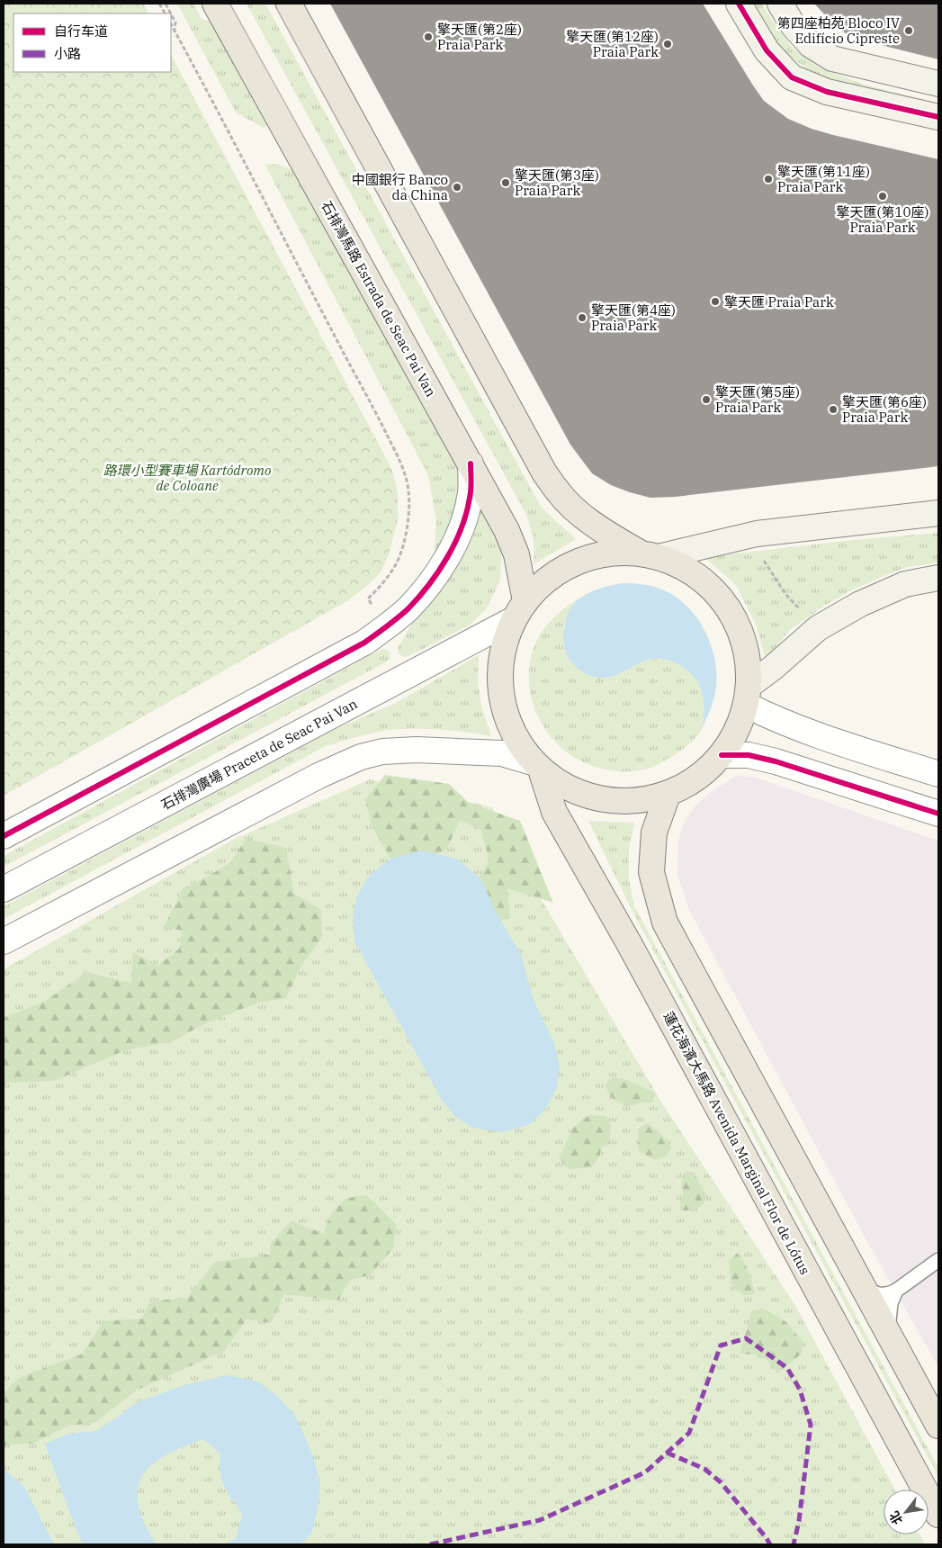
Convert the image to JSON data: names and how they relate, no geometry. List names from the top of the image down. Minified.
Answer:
{"streets":{"main road":["石排灣馬路 Estrada de Seac Pai Van","蓮花海濱大馬路 Avenida Marginal Flor de Lótus"],"street":["石排灣廣場 Praceta de Seac Pai Van"]},"crossings":[["石排灣馬路 Estrada de Seac Pai Van","石排灣廣場 Praceta de Seac Pai Van"]],"parks":["路環小型賽車場 Kartódromo de Coloane"],"places":["第四座柏苑 Bloco IV Edifício Cipreste","擎天匯(第2座) Praia Park","擎天匯(第12座) Praia Park","擎天匯(第11座) Praia Park","擎天匯(第3座) Praia Park","中國銀行 Banco da China","擎天匯(第10座) Praia Park","擎天匯 Praia Park","擎天匯(第4座) Praia Park","擎天匯(第5座) Praia Park","擎天匯(第6座) Praia Park"],"legend":["自行车道","小路"],"north":"bottom left"}
